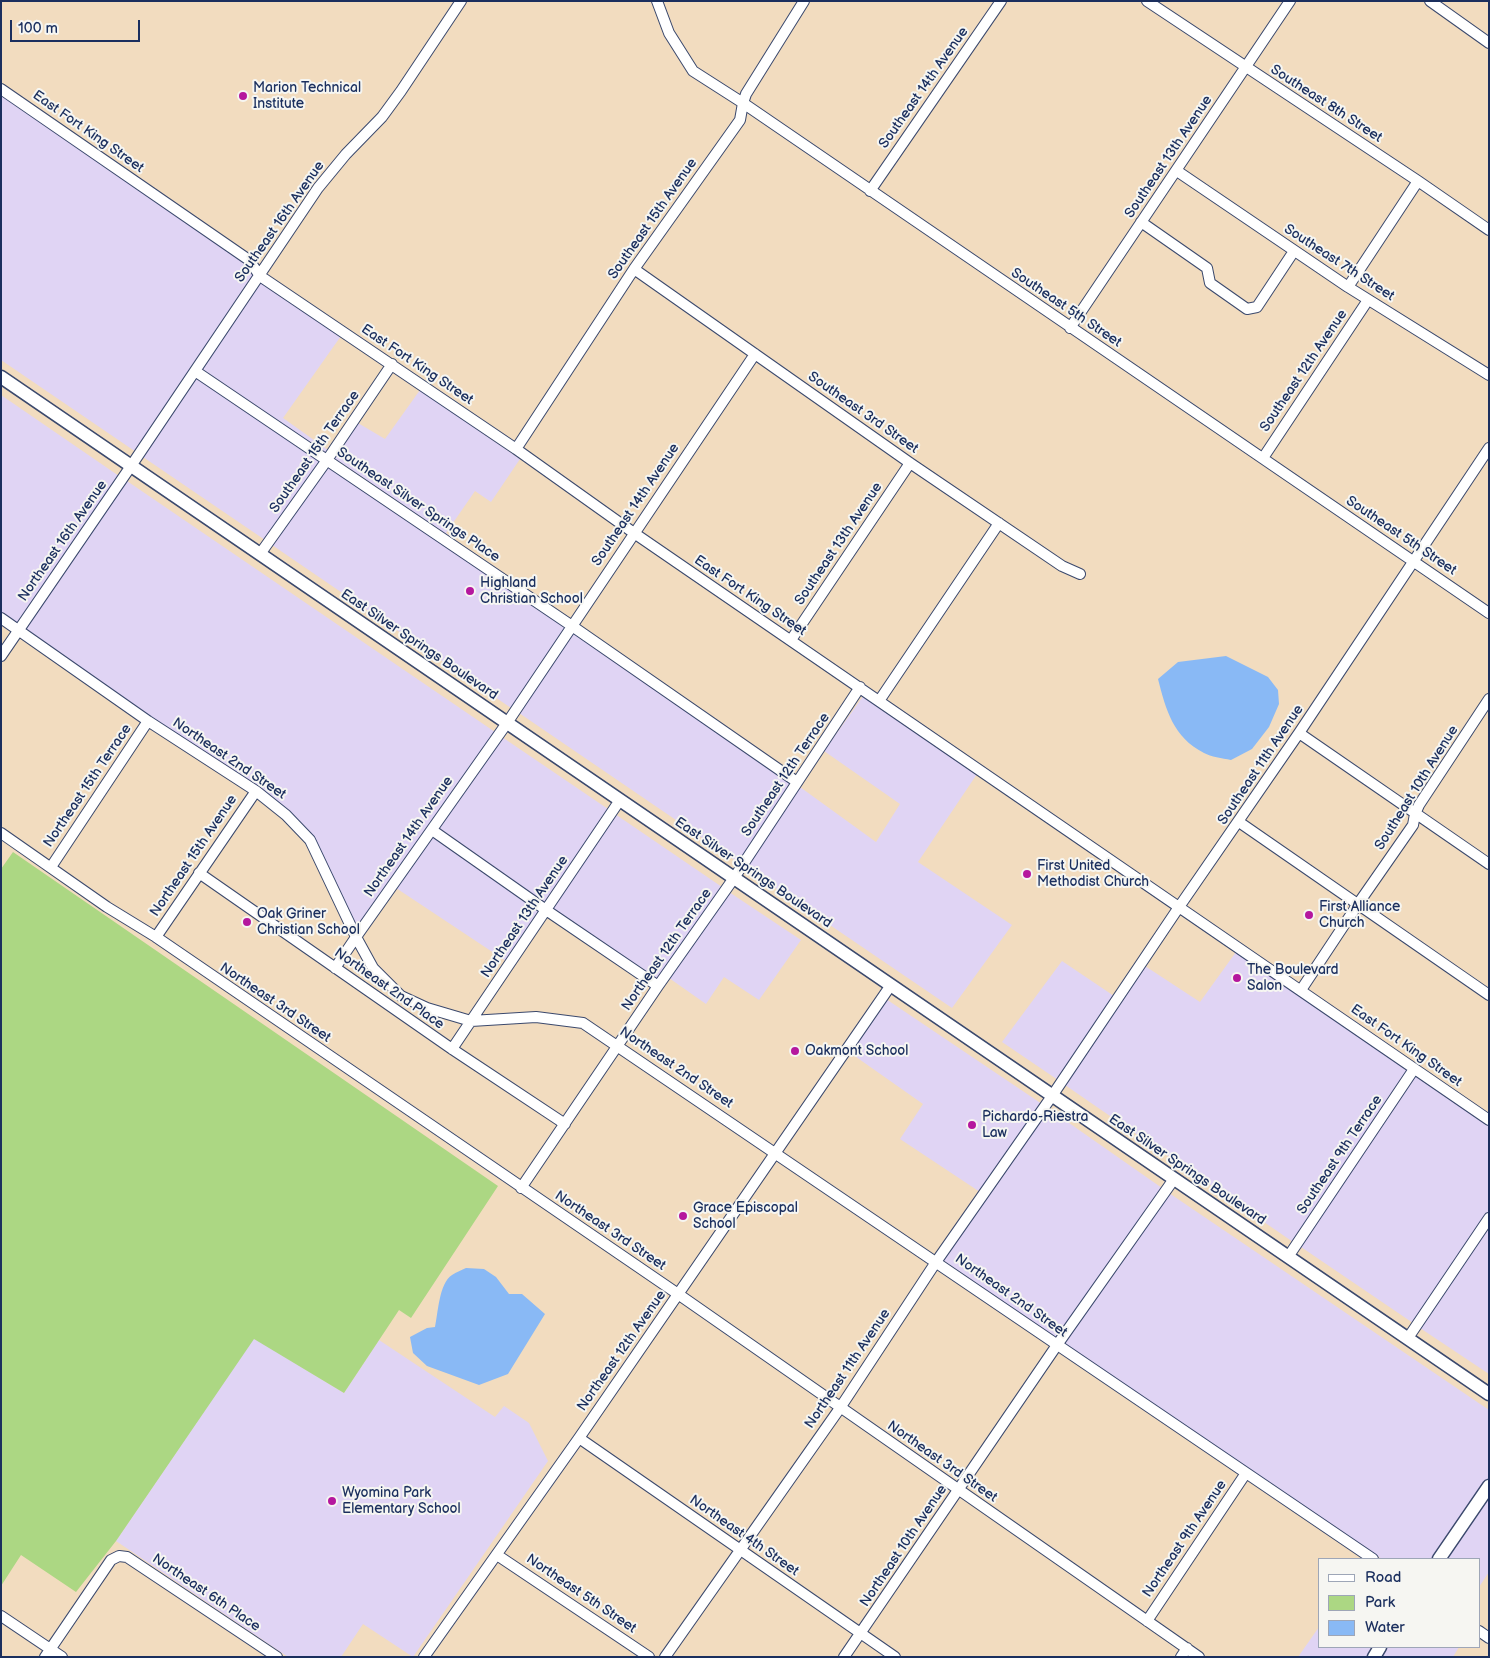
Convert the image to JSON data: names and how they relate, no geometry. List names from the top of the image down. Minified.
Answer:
{"streets":{"main road":["East Silver Springs Boulevard"],"street":["Southeast 14th Avenue","Southeast 8th Street","East Fort King Street","Southeast 13th Avenue","Southeast 15th Avenue","Southeast 16th Avenue","Southeast 7th Street","Southeast 5th Street","Southeast 12th Avenue","Southeast 3rd Street","Southeast 15th Terrace","Southeast Silver Springs Place","Northeast 16th Avenue","Northeast 2nd Street","Southeast 11th Avenue","Southeast 12th Terrace","Northeast 15th Terrace","Southeast 10th Avenue","Northeast 14th Avenue","Northeast 15th Avenue","Northeast 13th Avenue","Northeast 12th Terrace","Northeast 2nd Place","Northeast 3rd Street","Southeast 9th Terrace","Northeast 12th Avenue","Northeast 11th Avenue","Northeast 4th Street","Northeast 9th Avenue","Northeast 10th Avenue","Northeast 6th Place","Northeast 5th Street"]},"crossings":[["Southeast 14th Avenue","East Fort King Street"],["Southeast 14th Avenue","Southeast 5th Street"],["Southeast 14th Avenue","Southeast 3rd Street"],["Southeast 14th Avenue","Southeast Silver Springs Place"],["Southeast 14th Avenue","East Silver Springs Boulevard"],["Southeast 14th Avenue","Northeast 14th Avenue"],["Southeast 8th Street","Southeast 13th Avenue"],["East Fort King Street","Southeast 13th Avenue"],["East Fort King Street","Southeast 15th Avenue"],["East Fort King Street","Southeast 16th Avenue"],["East Fort King Street","Southeast 15th Terrace"],["East Fort King Street","Southeast 11th Avenue"],["East Fort King Street","Southeast 12th Terrace"],["East Fort King Street","Southeast 10th Avenue"],["East Fort King Street","Southeast 9th Terrace"],["Southeast 13th Avenue","Southeast 7th Street"],["Southeast 13th Avenue","Southeast 5th Street"],["Southeast 13th Avenue","Southeast 3rd Street"],["Southeast 15th Avenue","Southeast 5th Street"],["Southeast 15th Avenue","Southeast 3rd Street"],["Southeast 16th Avenue","Southeast Silver Springs Place"],["Southeast 16th Avenue","Northeast 16th Avenue"],["Southeast 16th Avenue","East Silver Springs Boulevard"],["Southeast 7th Street","Southeast 12th Avenue"],["Southeast 5th Street","Southeast 12th Avenue"],["Southeast 5th Street","Southeast 11th Avenue"],["Southeast 15th Terrace","Southeast Silver Springs Place"],["Southeast 15th Terrace","East Silver Springs Boulevard"],["Southeast Silver Springs Place","Southeast 12th Terrace"],["Northeast 16th Avenue","East Silver Springs Boulevard"],["Northeast 16th Avenue","Northeast 2nd Street"],["East Silver Springs Boulevard","Southeast 11th Avenue"],["East Silver Springs Boulevard","Southeast 12th Terrace"],["East Silver Springs Boulevard","Northeast 14th Avenue"],["East Silver Springs Boulevard","Northeast 13th Avenue"],["East Silver Springs Boulevard","Northeast 12th Terrace"],["East Silver Springs Boulevard","Southeast 9th Terrace"],["East Silver Springs Boulevard","Northeast 12th Avenue"],["East Silver Springs Boulevard","Northeast 11th Avenue"],["East Silver Springs Boulevard","Northeast 10th Avenue"],["Northeast 2nd Street","Northeast 15th Terrace"],["Northeast 2nd Street","Northeast 14th Avenue"],["Northeast 2nd Street","Northeast 15th Avenue"],["Northeast 2nd Street","Northeast 13th Avenue"],["Northeast 2nd Street","Northeast 12th Terrace"],["Northeast 2nd Street","Northeast 12th Avenue"],["Northeast 2nd Street","Northeast 11th Avenue"],["Northeast 2nd Street","Northeast 9th Avenue"],["Northeast 2nd Street","Northeast 10th Avenue"],["Southeast 11th Avenue","Northeast 11th Avenue"],["Southeast 12th Terrace","Northeast 12th Terrace"],["Northeast 15th Terrace","Northeast 3rd Street"],["Northeast 14th Avenue","Northeast 2nd Place"],["Northeast 15th Avenue","Northeast 2nd Place"],["Northeast 15th Avenue","Northeast 3rd Street"],["Northeast 13th Avenue","Northeast 2nd Place"],["Northeast 12th Terrace","Northeast 2nd Place"],["Northeast 12th Terrace","Northeast 3rd Street"],["Northeast 3rd Street","Northeast 12th Avenue"],["Northeast 3rd Street","Northeast 11th Avenue"],["Northeast 3rd Street","Northeast 9th Avenue"],["Northeast 3rd Street","Northeast 10th Avenue"],["Northeast 12th Avenue","Northeast 4th Street"],["Northeast 12th Avenue","Northeast 5th Street"],["Northeast 11th Avenue","Northeast 4th Street"],["Northeast 4th Street","Northeast 10th Avenue"]],"places":["Marion Technical Institute","Highland Christian School","First United Methodist Church","First Alliance Church","Oak Griner Christian School","The Boulevard Salon","Oakmont School","Pichardo-Riestra Law","Grace Episcopal School","Wyomina Park Elementary School"],"legend":["Road","Park","Water"],"scale_bar":"100 m"}
